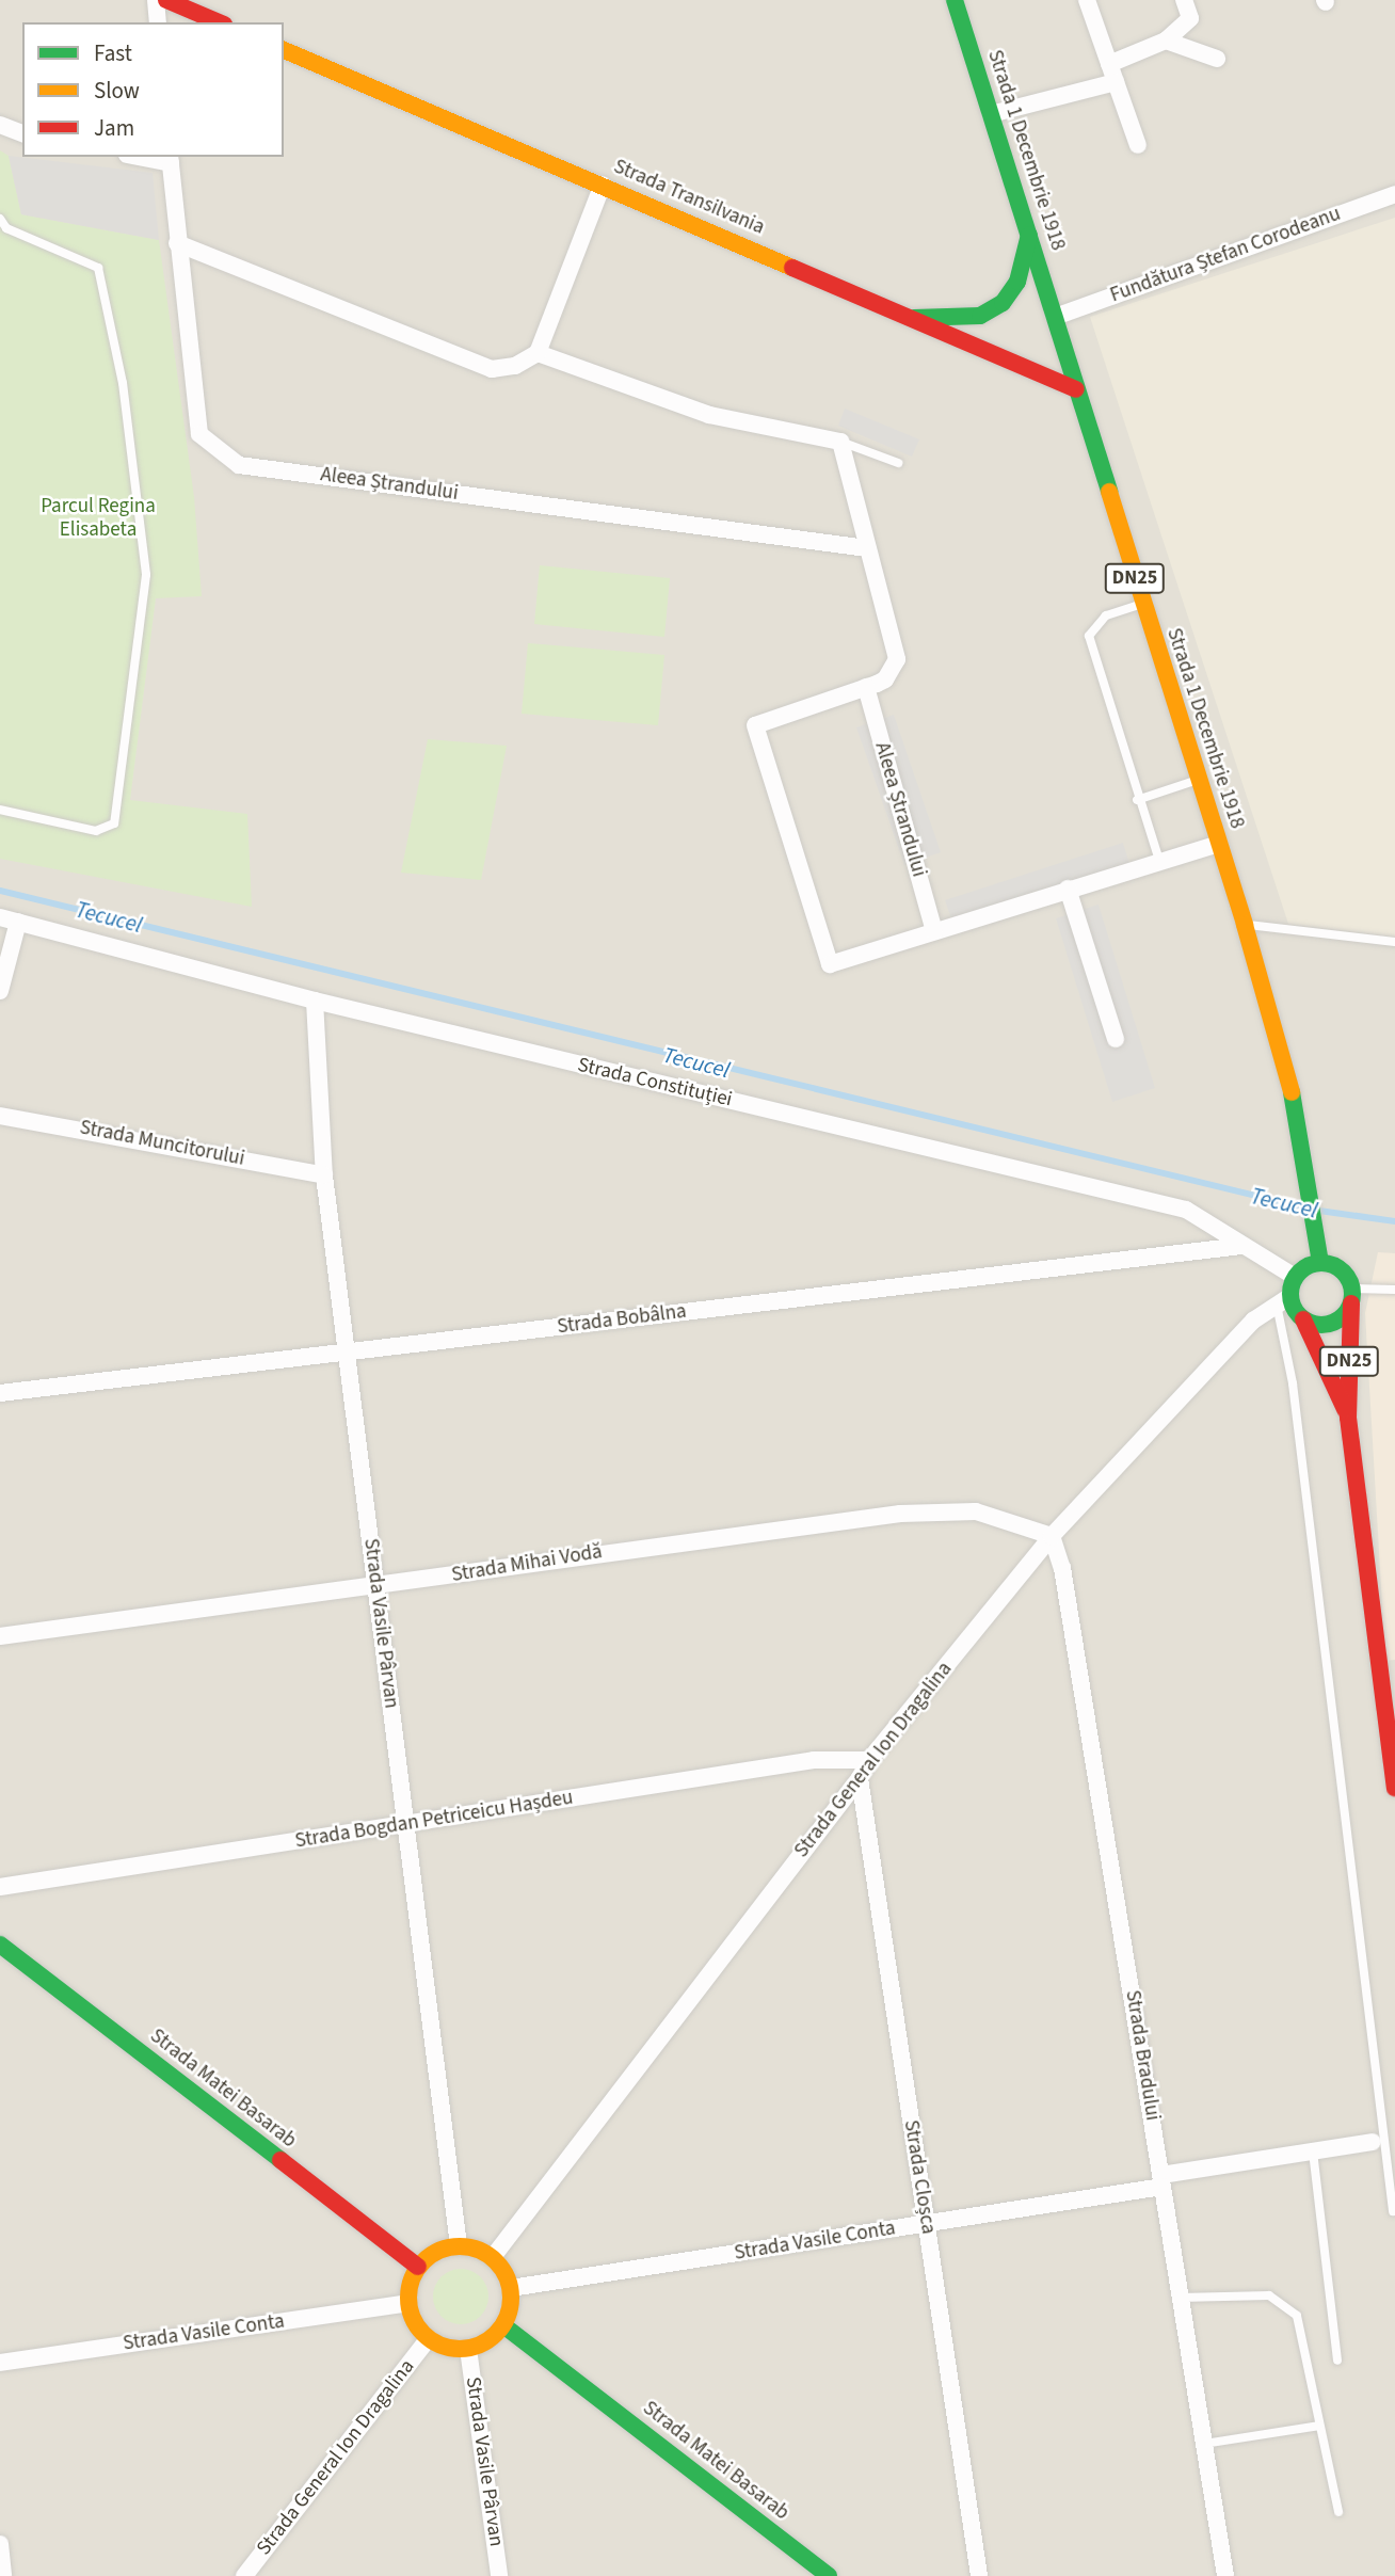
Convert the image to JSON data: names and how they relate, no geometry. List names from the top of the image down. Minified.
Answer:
{"streets":{"main road":["Strada 1 Decembrie 1918","Strada Transilvania","DN25","Strada Matei Basarab"],"street":["Fundătura Ștefan Corodeanu","Aleea Ștrandului","Strada Constituției","Strada Muncitorului","Strada Bobâlna","Strada Mihai Vodă","Strada Vasile Pârvan","Strada General Ion Dragalina","Strada Bogdan Petriceicu Hașdeu","Strada Bradului","Strada Cloșca","Strada Vasile Conta"]},"crossings":[["Strada 1 Decembrie 1918","Strada Transilvania"],["Strada 1 Decembrie 1918","Fundătura Ștefan Corodeanu"],["Strada 1 Decembrie 1918","DN25"],["Strada 1 Decembrie 1918","Strada Constituției"],["Strada 1 Decembrie 1918","Strada General Ion Dragalina"],["DN25","Strada Constituției"],["DN25","Strada General Ion Dragalina"],["Strada Constituției","Strada Bobâlna"],["Strada Constituției","Strada Vasile Pârvan"],["Strada Constituției","Strada General Ion Dragalina"],["Strada Muncitorului","Strada Vasile Pârvan"],["Strada Bobâlna","Strada Vasile Pârvan"],["Strada Mihai Vodă","Strada Vasile Pârvan"],["Strada Mihai Vodă","Strada General Ion Dragalina"],["Strada Mihai Vodă","Strada Bradului"],["Strada Vasile Pârvan","Strada General Ion Dragalina"],["Strada Vasile Pârvan","Strada Bogdan Petriceicu Hașdeu"],["Strada Vasile Pârvan","Strada Matei Basarab"],["Strada Vasile Pârvan","Strada Vasile Conta"],["Strada General Ion Dragalina","Strada Bogdan Petriceicu Hașdeu"],["Strada General Ion Dragalina","Strada Bradului"],["Strada General Ion Dragalina","Strada Matei Basarab"],["Strada General Ion Dragalina","Strada Cloșca"],["Strada General Ion Dragalina","Strada Vasile Conta"],["Strada Bradului","Strada Vasile Conta"],["Strada Matei Basarab","Strada Vasile Conta"],["Strada Cloșca","Strada Vasile Conta"]],"water":["Tecucel"],"parks":["Parcul Regina Elisabeta"],"legend":["Fast","Slow","Jam"]}
